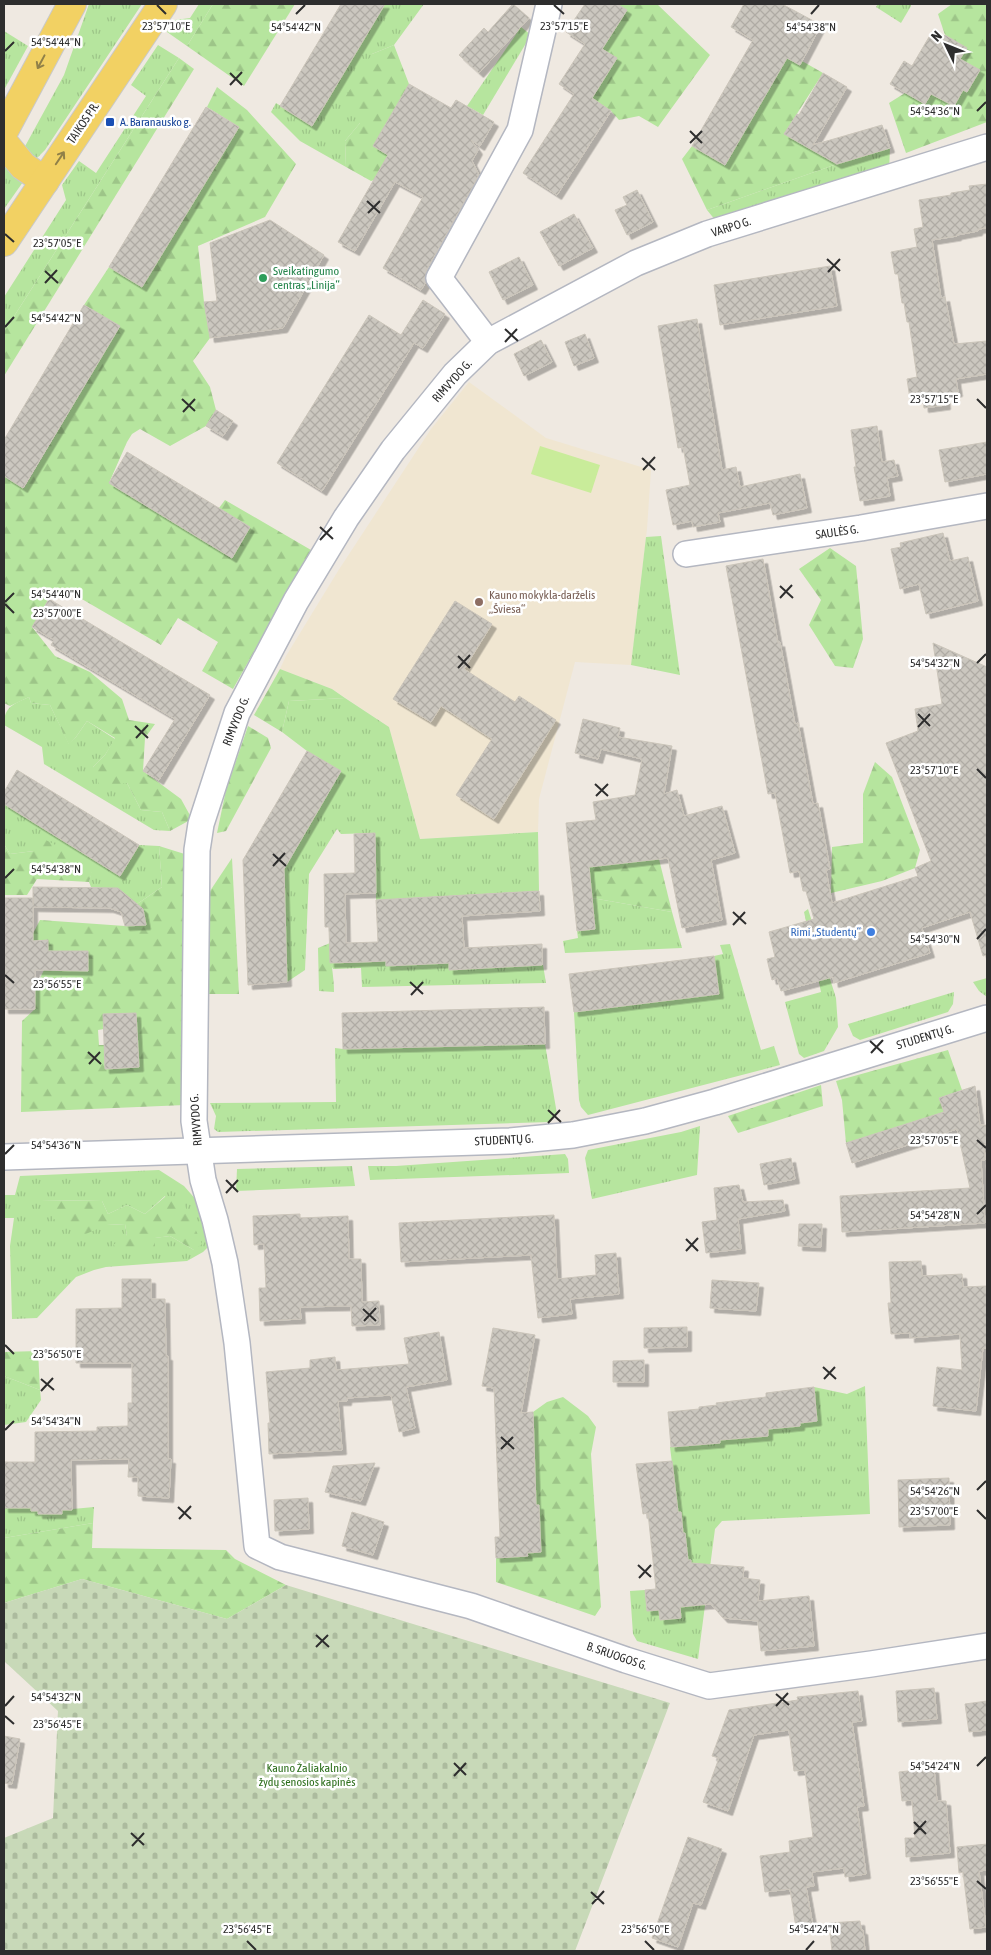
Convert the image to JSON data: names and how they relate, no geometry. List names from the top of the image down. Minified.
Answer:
{"streets":{"main road":["TAIKOS PR."],"street":["VARPO G.","RIMVYDO G.","SAULĖS G.","STUDENTŲ G.","B. SRUOGOS G."]},"crossings":[["VARPO G.","RIMVYDO G."],["RIMVYDO G.","STUDENTŲ G."],["RIMVYDO G.","B. SRUOGOS G."]],"parks":["Kauno Žaliakalnio žydų senosios kapinės"],"places":{"transit":["A. Baranausko g."],"other":["Sveikatingumo centras „Linija“","Kauno mokykla-darželis „Šviesa“","Rimi „Studentų“"]},"north":"top left","coordinates":["23°57'10\"E","23°57'15\"E","54°54'42\"N","54°54'38\"N","54°54'44\"N","54°54'36\"N","23°57'05\"E","54°54'40\"N","23°57'00\"E","54°54'32\"N","54°54'30\"N","23°56'55\"E","54°54'28\"N","23°56'50\"E","54°54'34\"N","54°54'26\"N","23°56'45\"E","54°54'24\"N"]}
